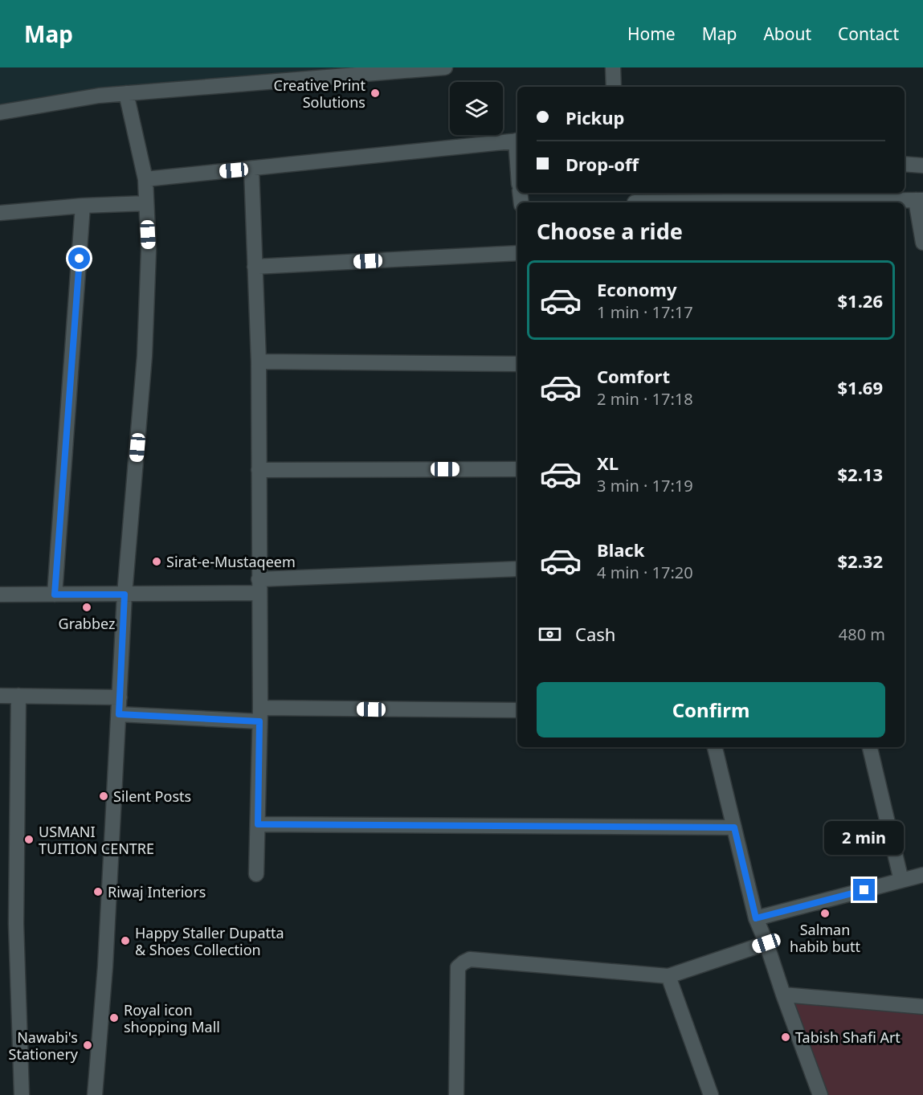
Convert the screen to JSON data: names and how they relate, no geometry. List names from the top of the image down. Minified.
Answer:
{"places":["Creative Print Solutions","Sirat-e-Mustaqeem","Grabbez","Silent Posts","USMANI TUITION CENTRE","Riwaj Interiors","Salman habib butt","Happy Staller Dupatta & Shoes Collection","Royal icon shopping Mall","Tabish Shafi Art","Nawabi's Stationery"],"page":{"header":"Map","nav":["Home","Map","About","Contact"],"banner":["Pickup","Drop-off"],"heading":"Choose a ride","list":[{"name":"Economy","note":"1 min · 17:17","value":"$1.26"},{"name":"Comfort","note":"2 min · 17:18","value":"$1.69"},{"name":"XL","note":"3 min · 17:19","value":"$2.13"},{"name":"Black","note":"4 min · 17:20","value":"$2.32"}],"pay":["Cash","480 m"],"buttons":"Confirm","bubble":"2 min"}}
